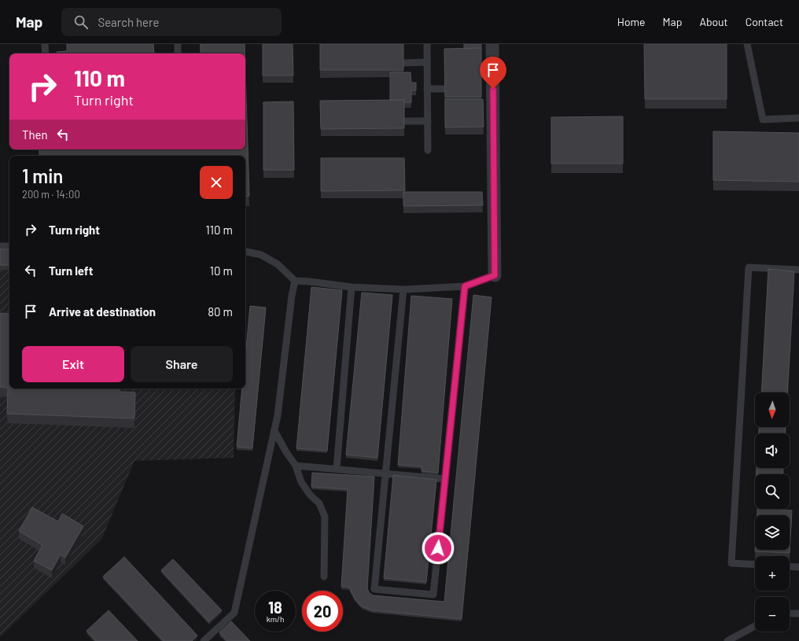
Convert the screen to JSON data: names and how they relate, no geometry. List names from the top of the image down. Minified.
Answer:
{"north":"bottom","page":{"header":"Map","search":"Search here","nav":["Home","Map","About","Contact"],"turn":["110 m","Turn right"],"then":"Then","heading":["1 min","200 m · 14:00"],"list":[{"name":"Turn right","value":"110 m"},{"name":"Turn left","value":"10 m"},{"name":"Arrive at destination","value":"80 m"}],"buttons":["Exit","Share"],"map_buttons":["+","−"],"speed":"18 km/h","limit":"20"}}
